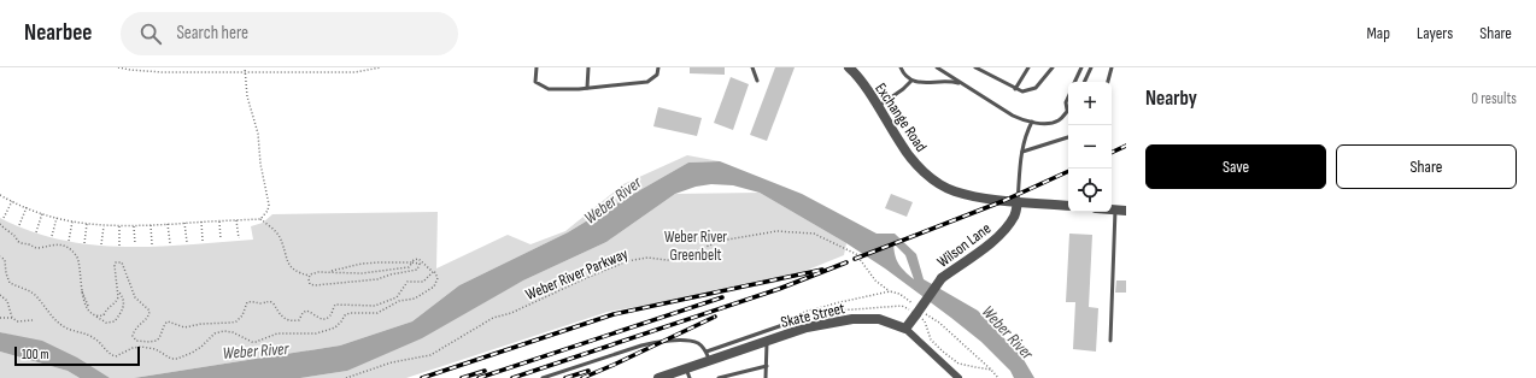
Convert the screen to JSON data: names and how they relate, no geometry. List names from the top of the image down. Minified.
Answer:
{"streets":{"street":["Exchange Road","Wilson Lane","Skate Street"],"path":["Weber River Parkway"]},"crossings":[["Exchange Road","Wilson Lane"],["Wilson Lane","Weber River Parkway"],["Wilson Lane","Skate Street"]],"water":["Weber River"],"parks":["Weber River Greenbelt"],"scale_bar":"100 m","page":{"header":"Nearbee","search":"Search here","nav":["Map","Layers","Share"],"heading":["Nearby","0 results"],"map_buttons":["+","−"],"buttons":["Save","Share"],"scale":"100 m"}}
